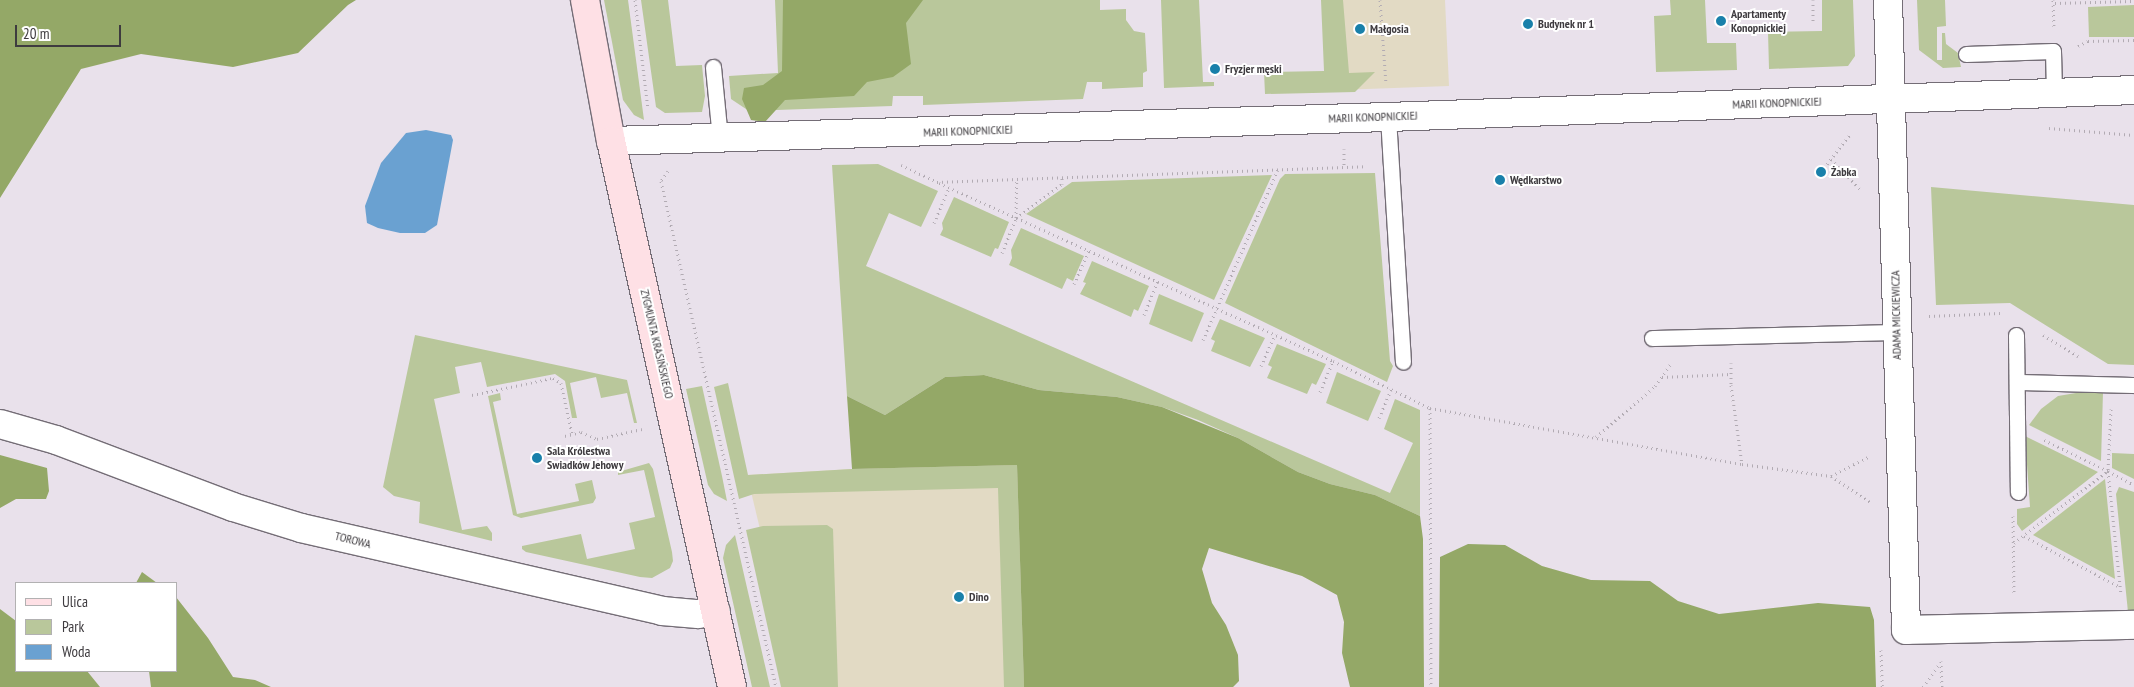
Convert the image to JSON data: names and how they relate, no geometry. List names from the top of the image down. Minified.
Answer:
{"streets":{"street":["MARII KONOPNICKIEJ","ADAMA MICKIEWICZA","ZYGMUNTA KRASIŃSKIEGO","TOROWA"]},"crossings":[["MARII KONOPNICKIEJ","ADAMA MICKIEWICZA"],["MARII KONOPNICKIEJ","ZYGMUNTA KRASIŃSKIEGO"],["ZYGMUNTA KRASIŃSKIEGO","TOROWA"]],"places":["Apartamenty Konopnickiej","Budynek nr 1","Małgosia","Fryzjer męski","Żabka","Wędkarstwo","Sala Królestwa Swiadków Jehowy","Dino"],"legend":["Ulica","Park","Woda"],"scale_bar":"20 m"}
